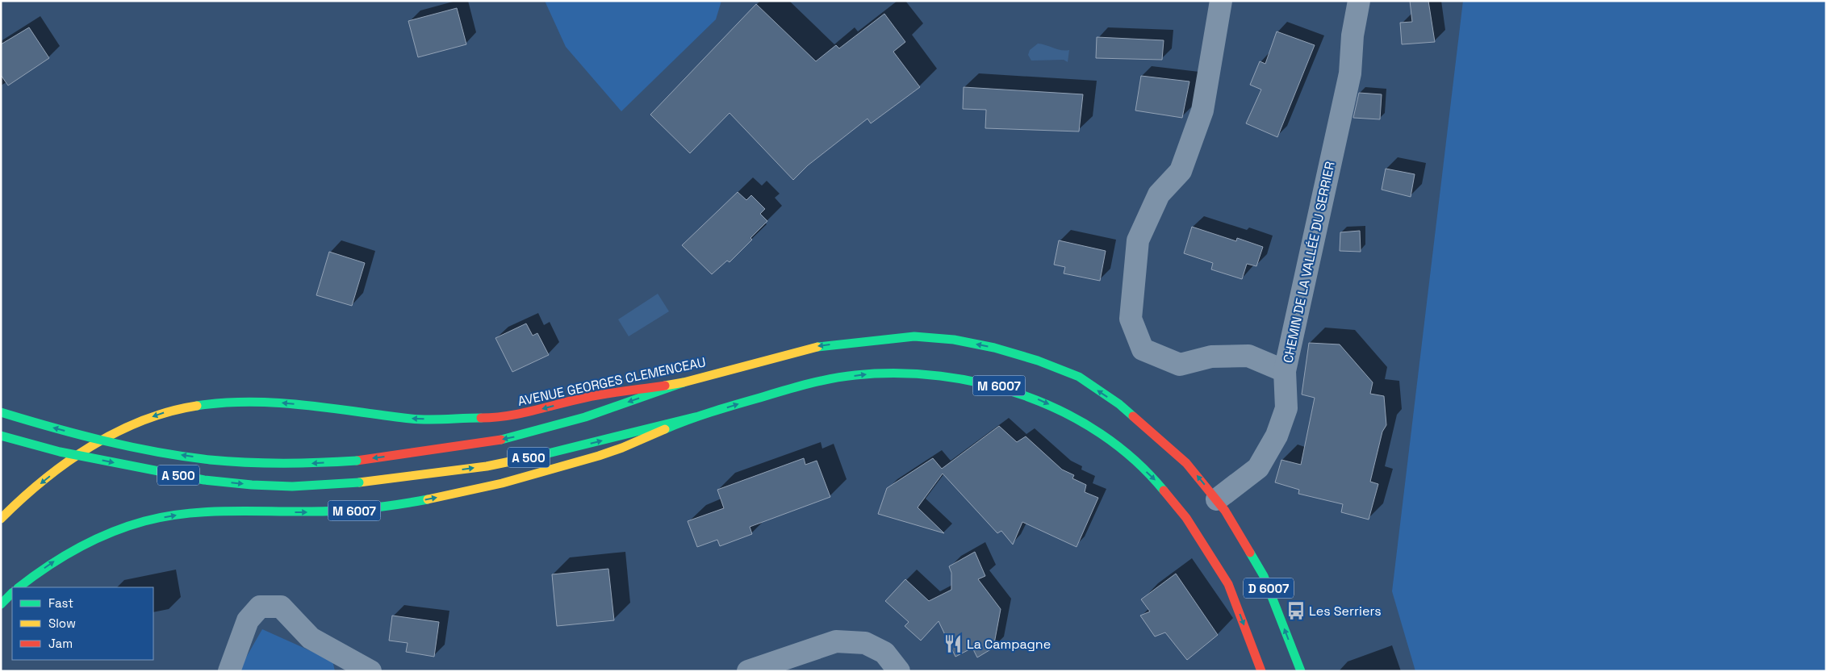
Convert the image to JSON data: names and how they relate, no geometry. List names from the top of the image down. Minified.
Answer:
{"streets":{"main road":["AVENUE GEORGES CLEMENCEAU","M 6007","A 500","D 6007"],"street":["CHEMIN DE LA VALLÉE DU SERRIER"]},"crossings":[["CHEMIN DE LA VALLÉE DU SERRIER","AVENUE GEORGES CLEMENCEAU"],["CHEMIN DE LA VALLÉE DU SERRIER","D 6007"],["AVENUE GEORGES CLEMENCEAU","M 6007"],["AVENUE GEORGES CLEMENCEAU","A 500"],["AVENUE GEORGES CLEMENCEAU","D 6007"],["M 6007","A 500"],["M 6007","D 6007"]],"places":{"bus stop":["Les Serriers"],"restaurant":["La Campagne"]},"legend":["Fast","Slow","Jam"]}
